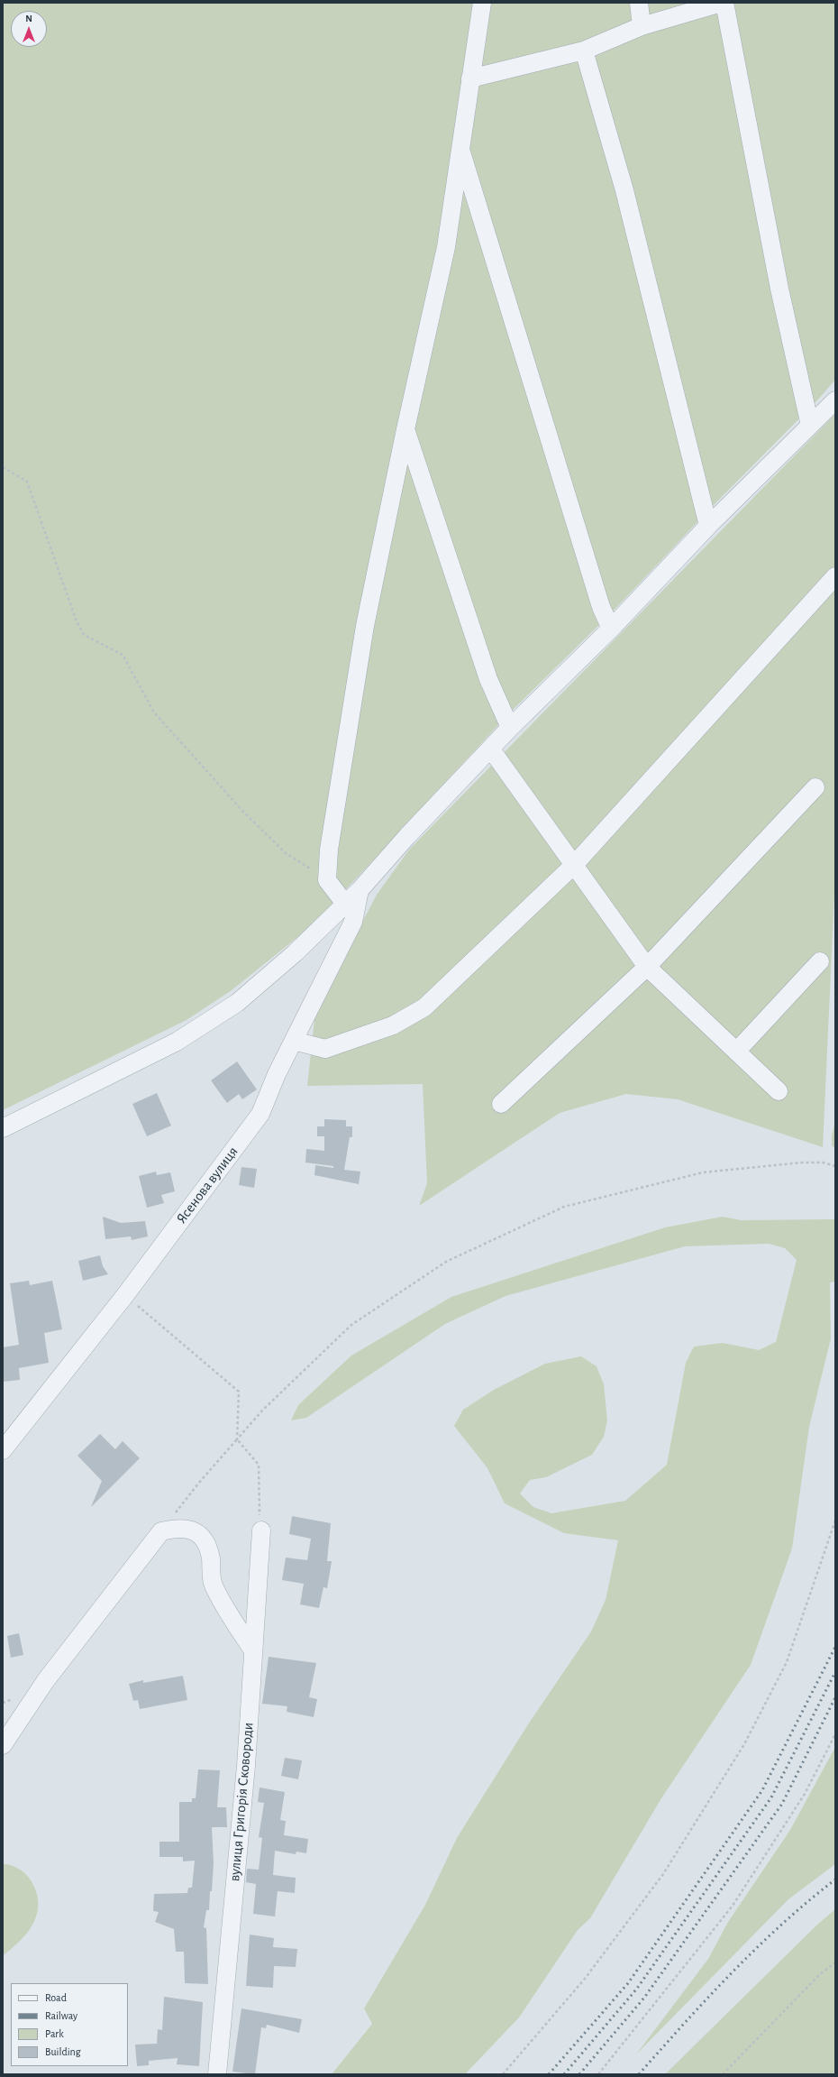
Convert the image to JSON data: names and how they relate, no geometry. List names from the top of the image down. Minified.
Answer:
{"streets":{"street":["Ясенова вулиця","вулиця Григорія Сковороди"]},"legend":["Road","Railway","Park","Building"],"north":"top"}
